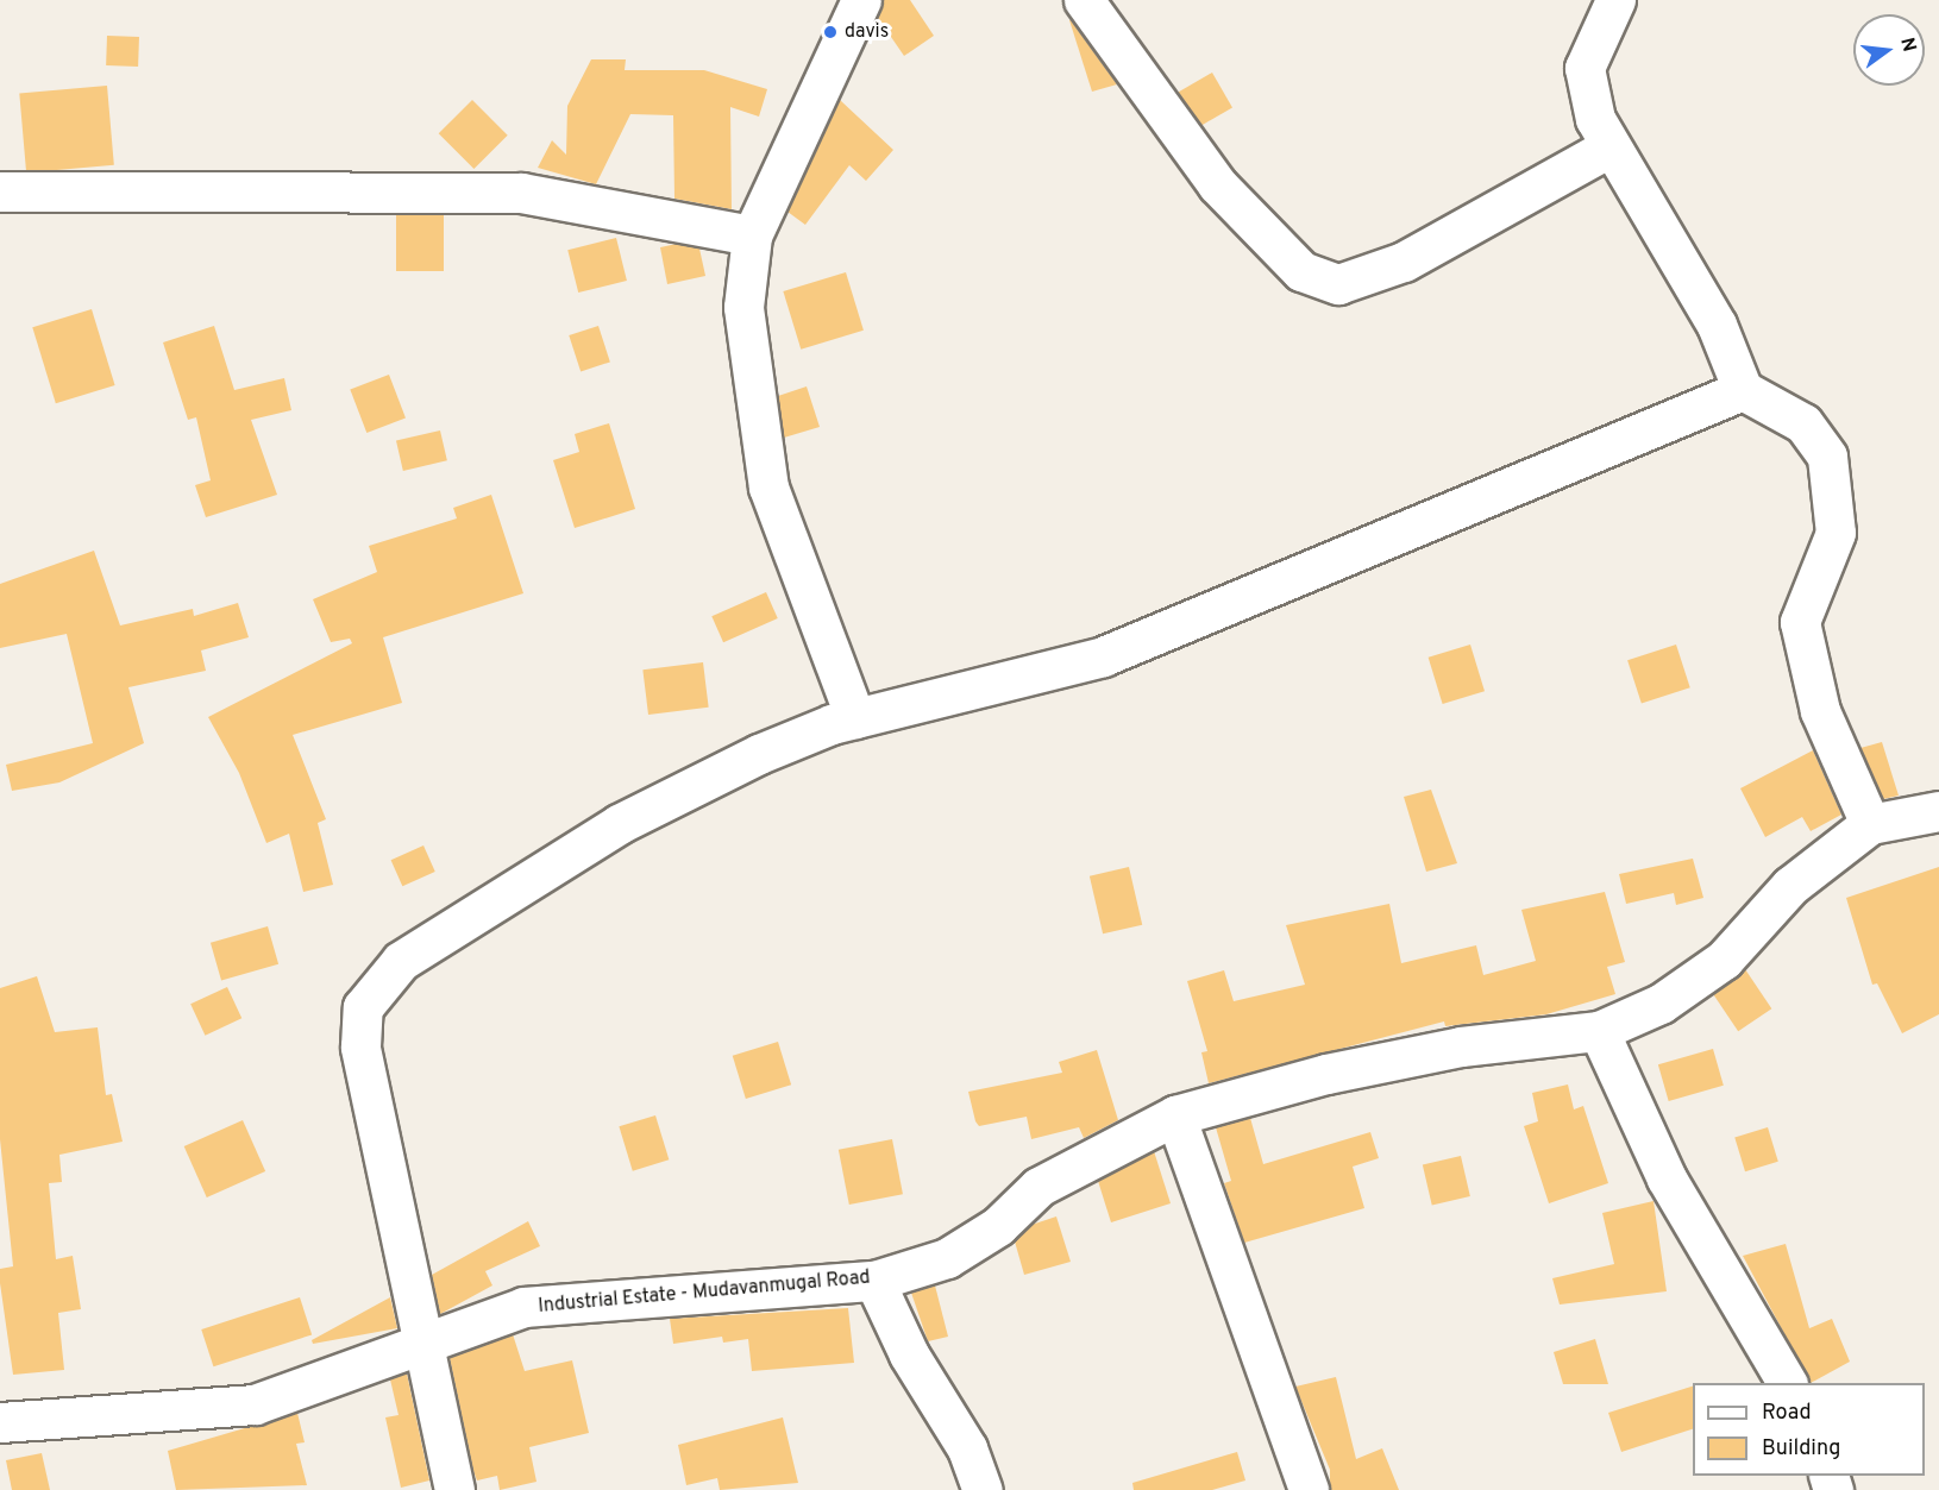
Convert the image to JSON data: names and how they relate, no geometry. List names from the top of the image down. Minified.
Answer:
{"streets":{"street":["Industrial Estate - Mudavanmugal Road"]},"places":["davis"],"legend":["Road","Building"],"north":"right"}
